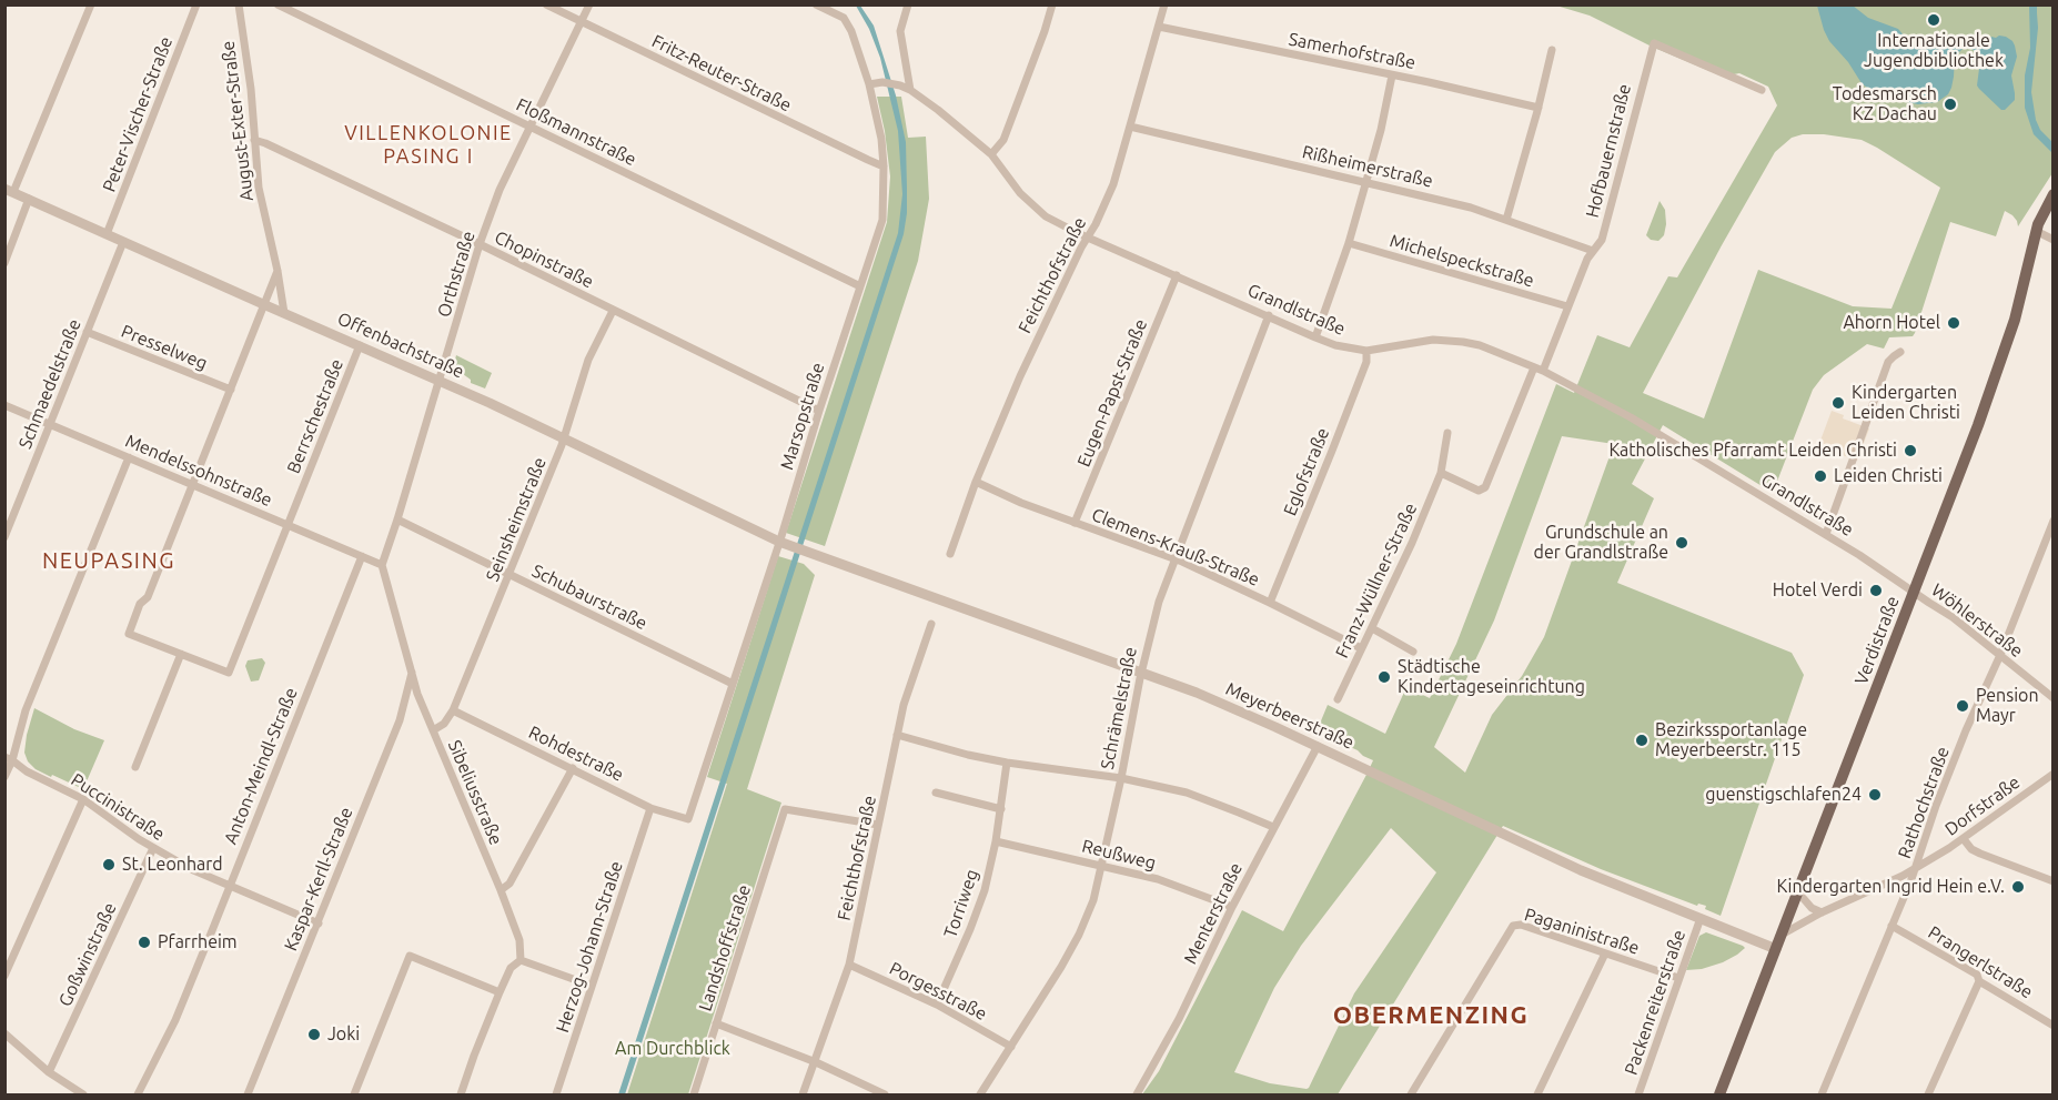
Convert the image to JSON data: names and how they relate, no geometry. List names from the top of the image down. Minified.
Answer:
{"streets":{"main road":["Verdistraße"],"street":["Samerhofstraße","Fritz-Reuter-Straße","Peter-Vischer-Straße","August-Exter-Straße","Floßmannstraße","Hofbauernstraße","Rißheimerstraße","Chopinstraße","Michelspeckstraße","Orthstraße","Feichthofstraße","Grandlstraße","Offenbachstraße","Presselweg","Schmaedelstraße","Eugen-Papst-Straße","Berrschestraße","Marsopstraße","Mendelssohnstraße","Eglofstraße","Seinsheimstraße","Clemens-Krauß-Straße","Franz-Wüllner-Straße","Schubaurstraße","Wöhlerstraße","Schrämelstraße","Meyerbeerstraße","Rohdestraße","Anton-Meindl-Straße","Sibeliusstraße","Rathochstraße","Dorfstraße","Puccinistraße","Reußweg","Kaspar-Kerll-Straße","Torriweg","Menterstraße","Paganinistraße","Herzog-Johann-Straße","Landshoffstraße","Goßwinstraße","Prangerlstraße","Porgesstraße","Packenreiterstraße"]},"crossings":[["Samerhofstraße","Feichthofstraße"],["Fritz-Reuter-Straße","Orthstraße"],["Fritz-Reuter-Straße","Marsopstraße"],["Peter-Vischer-Straße","Offenbachstraße"],["August-Exter-Straße","Chopinstraße"],["August-Exter-Straße","Offenbachstraße"],["Floßmannstraße","Orthstraße"],["Floßmannstraße","Marsopstraße"],["Hofbauernstraße","Rißheimerstraße"],["Hofbauernstraße","Michelspeckstraße"],["Hofbauernstraße","Grandlstraße"],["Rißheimerstraße","Feichthofstraße"],["Chopinstraße","Orthstraße"],["Chopinstraße","Marsopstraße"],["Chopinstraße","Seinsheimstraße"],["Orthstraße","Offenbachstraße"],["Orthstraße","Mendelssohnstraße"],["Orthstraße","Schubaurstraße"],["Orthstraße","Sibeliusstraße"],["Feichthofstraße","Grandlstraße"],["Feichthofstraße","Clemens-Krauß-Straße"],["Feichthofstraße","Landshoffstraße"],["Feichthofstraße","Porgesstraße"],["Grandlstraße","Eugen-Papst-Straße"],["Grandlstraße","Marsopstraße"],["Grandlstraße","Eglofstraße"],["Grandlstraße","Wöhlerstraße"],["Grandlstraße","Verdistraße"],["Grandlstraße","Schrämelstraße"],["Offenbachstraße","Schmaedelstraße"],["Offenbachstraße","Berrschestraße"],["Offenbachstraße","Marsopstraße"],["Offenbachstraße","Seinsheimstraße"],["Offenbachstraße","Meyerbeerstraße"],["Presselweg","Schmaedelstraße"],["Schmaedelstraße","Mendelssohnstraße"],["Eugen-Papst-Straße","Clemens-Krauß-Straße"],["Berrschestraße","Mendelssohnstraße"],["Marsopstraße","Schubaurstraße"],["Marsopstraße","Meyerbeerstraße"],["Marsopstraße","Rohdestraße"],["Mendelssohnstraße","Anton-Meindl-Straße"],["Mendelssohnstraße","Sibeliusstraße"],["Eglofstraße","Clemens-Krauß-Straße"],["Seinsheimstraße","Schubaurstraße"],["Seinsheimstraße","Rohdestraße"],["Seinsheimstraße","Sibeliusstraße"],["Clemens-Krauß-Straße","Franz-Wüllner-Straße"],["Clemens-Krauß-Straße","Schrämelstraße"],["Wöhlerstraße","Verdistraße"],["Wöhlerstraße","Rathochstraße"],["Verdistraße","Meyerbeerstraße"],["Verdistraße","Dorfstraße"],["Schrämelstraße","Meyerbeerstraße"],["Schrämelstraße","Reußweg"],["Schrämelstraße","Porgesstraße"],["Meyerbeerstraße","Menterstraße"],["Meyerbeerstraße","Packenreiterstraße"],["Rohdestraße","Herzog-Johann-Straße"],["Anton-Meindl-Straße","Puccinistraße"],["Sibeliusstraße","Kaspar-Kerll-Straße"],["Rathochstraße","Dorfstraße"],["Rathochstraße","Prangerlstraße"],["Puccinistraße","Kaspar-Kerll-Straße"],["Puccinistraße","Goßwinstraße"],["Reußweg","Torriweg"],["Reußweg","Menterstraße"],["Torriweg","Porgesstraße"],["Paganinistraße","Packenreiterstraße"]],"districts":["VILLENKOLONIE PASING I","NEUPASING","OBERMENZING"],"parks":["Am Durchblick"],"places":["Internationale Jugendbibliothek","Todesmarsch KZ Dachau","Ahorn Hotel","Kindergarten Leiden Christi","Katholisches Pfarramt Leiden Christi","Leiden Christi","Grundschule an der Grandlstraße","Hotel Verdi","Städtische Kindertageseinrichtung","Pension Mayr","Bezirkssportanlage Meyerbeerstr. 115","guenstigschlafen24","St. Leonhard","Kindergarten Ingrid Hein e.V.","Pfarrheim","Joki"]}
